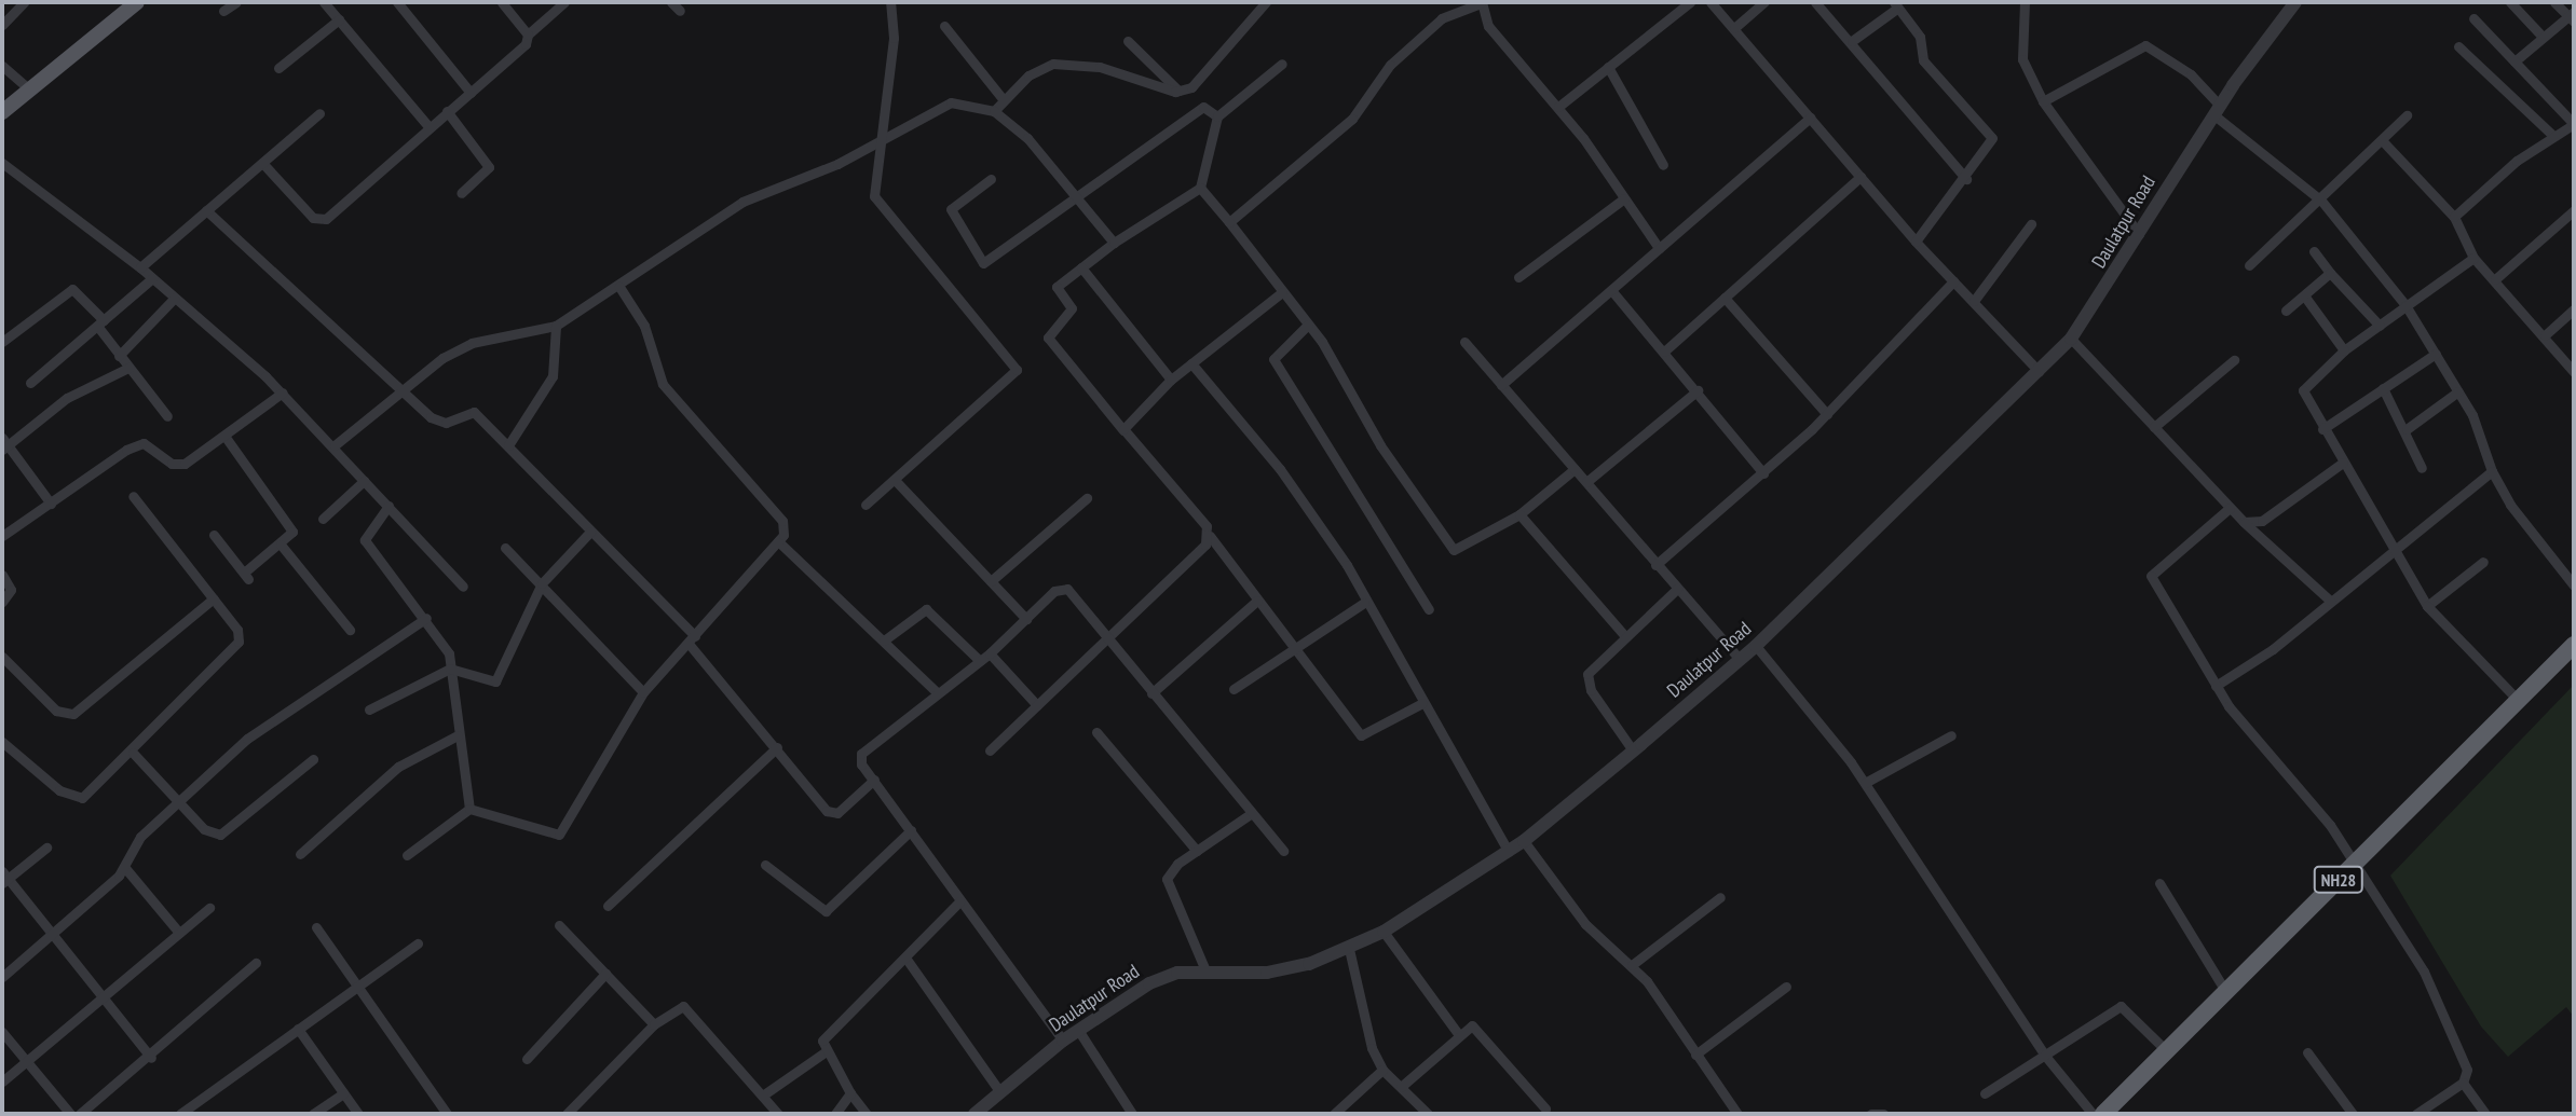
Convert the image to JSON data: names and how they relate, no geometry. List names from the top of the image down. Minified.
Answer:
{"streets":{"highway":["NH28"],"street":["Daulatpur Road"]}}
